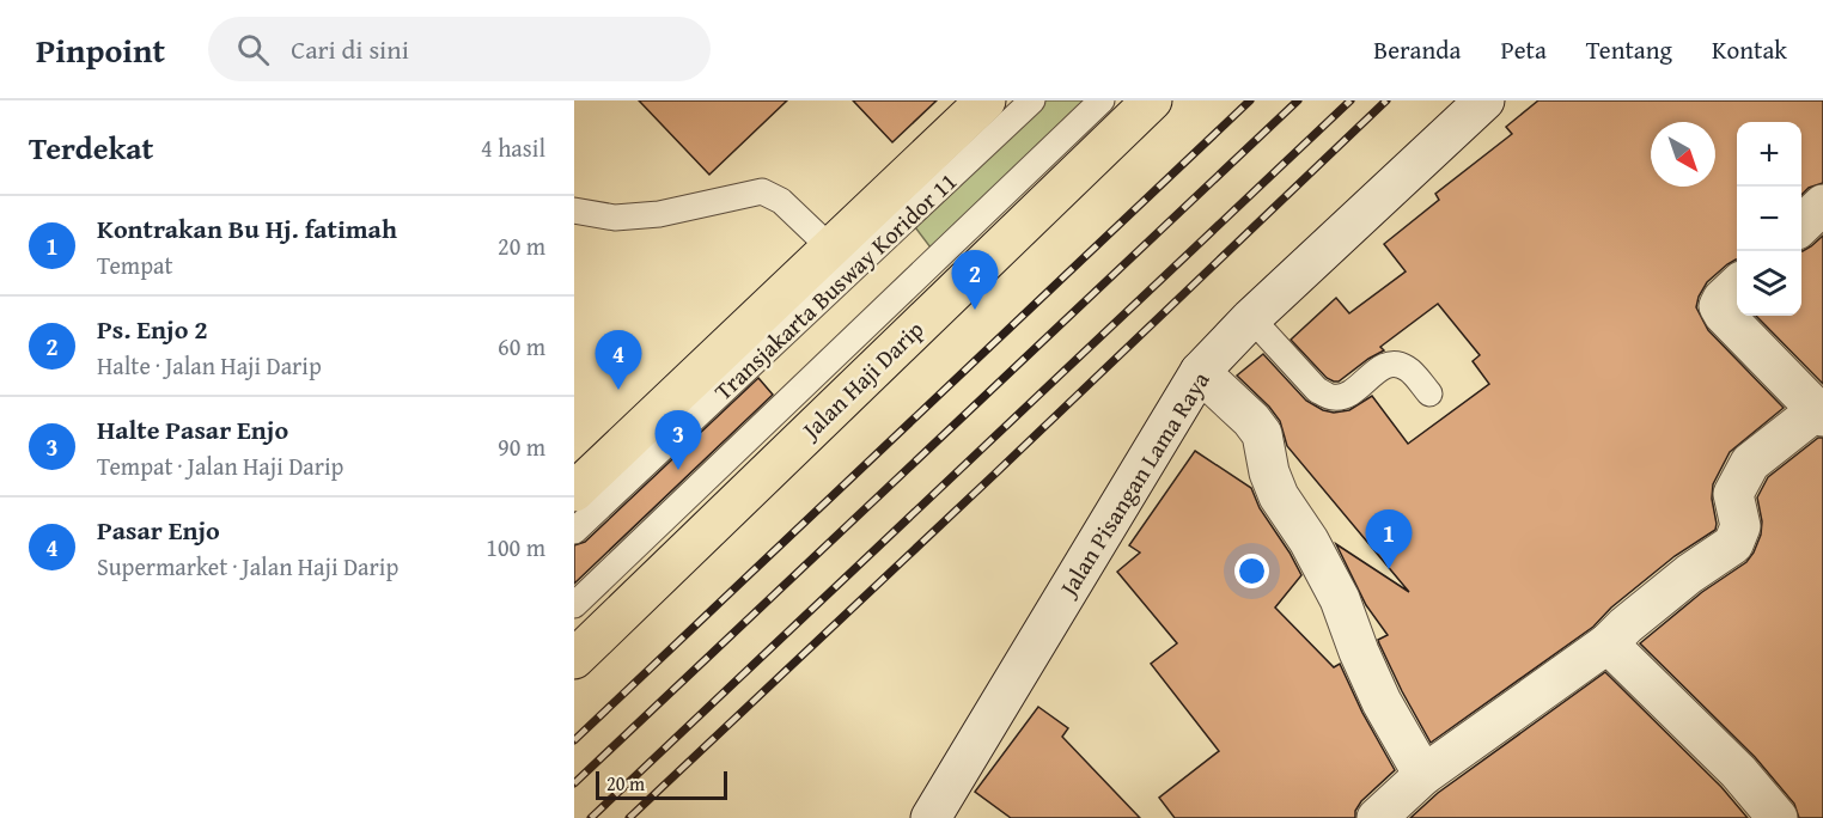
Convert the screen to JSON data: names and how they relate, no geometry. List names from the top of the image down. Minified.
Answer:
{"streets":{"main road":["Jalan Haji Darip"],"street":["Jalan Pisangan Lama Raya"],"lane":["Transjakarta Busway Koridor 11"]},"scale_bar":"20 m","north":"bottom right","page":{"header":"Pinpoint","search":"Cari di sini","nav":["Beranda","Peta","Tentang","Kontak"],"heading":["Terdekat","4 hasil"],"map_buttons":["+","−"],"list":[{"mark":"1","name":"Kontrakan Bu Hj. fatimah","note":"Tempat","value":"20 m"},{"mark":"2","name":"Ps. Enjo 2","note":"Halte · Jalan Haji Darip","value":"60 m"},{"mark":"3","name":"Halte Pasar Enjo","note":"Tempat · Jalan Haji Darip","value":"90 m"},{"mark":"4","name":"Pasar Enjo","note":"Supermarket · Jalan Haji Darip","value":"100 m"}],"pins":["2","4","3","1"],"scale":"20 m"}}
